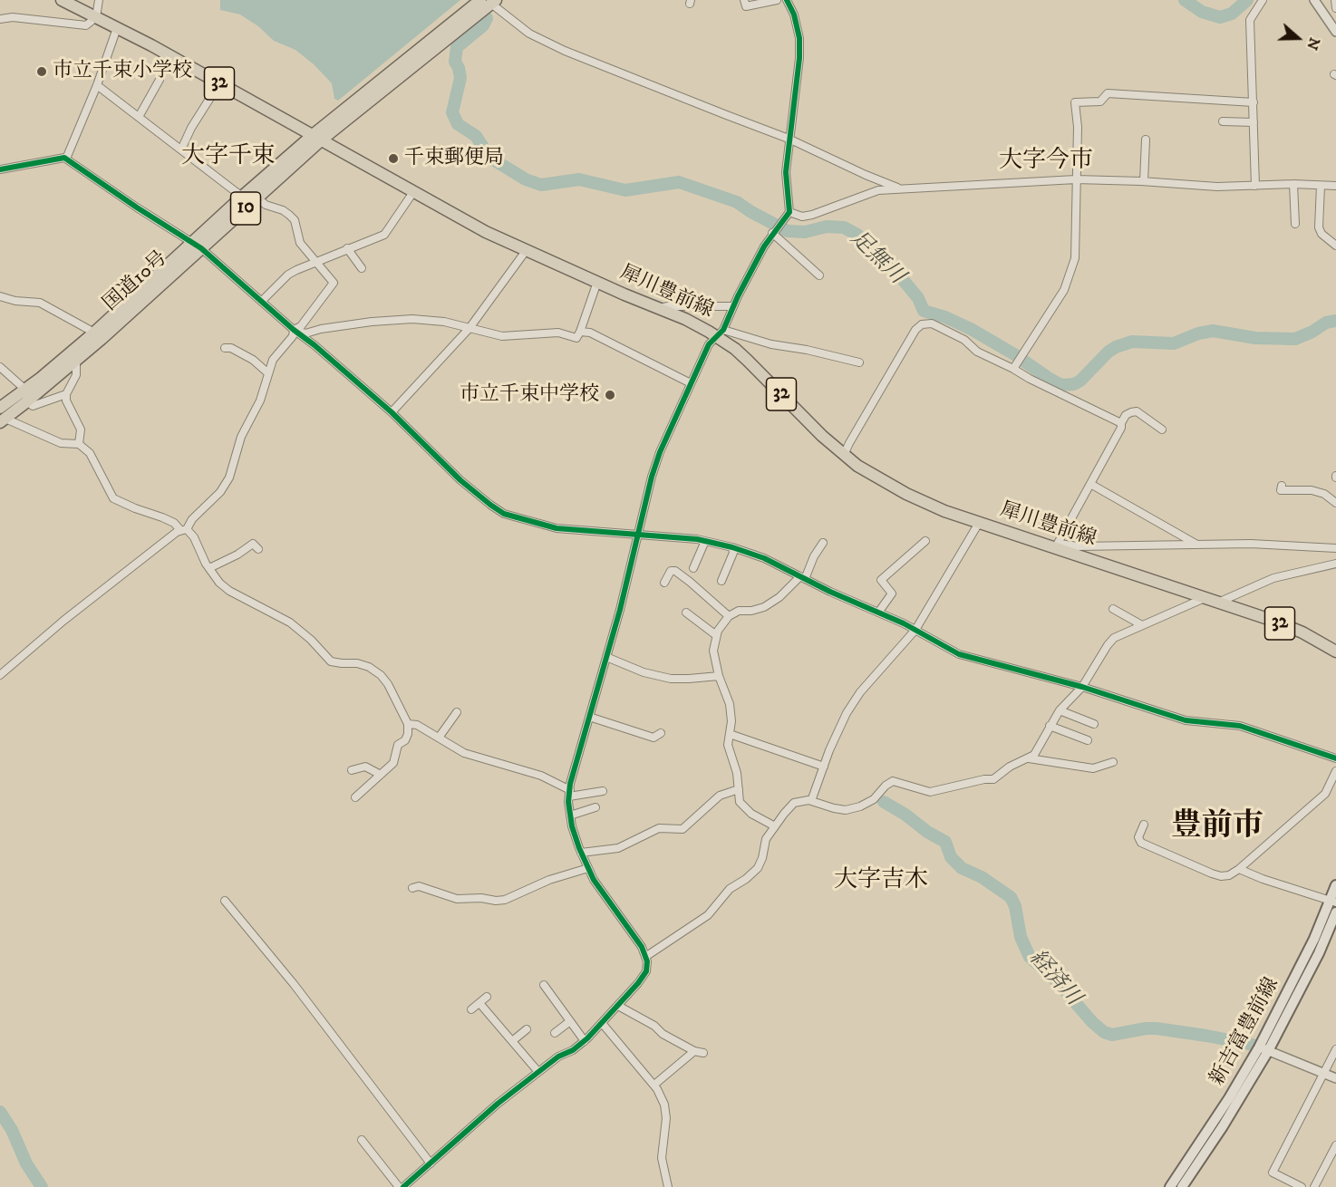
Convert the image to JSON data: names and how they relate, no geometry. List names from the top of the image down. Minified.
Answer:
{"streets":{"main road":["32","10","国道10号","犀川豊前線","新吉富豊前線"]},"crossings":[["国道10号","犀川豊前線"]],"districts":["大字千束","大字今市","豊前市","大字吉木"],"water":["足無川","経済川"],"places":["市立千束小学校","千束郵便局","市立千束中学校"],"north":"right"}
